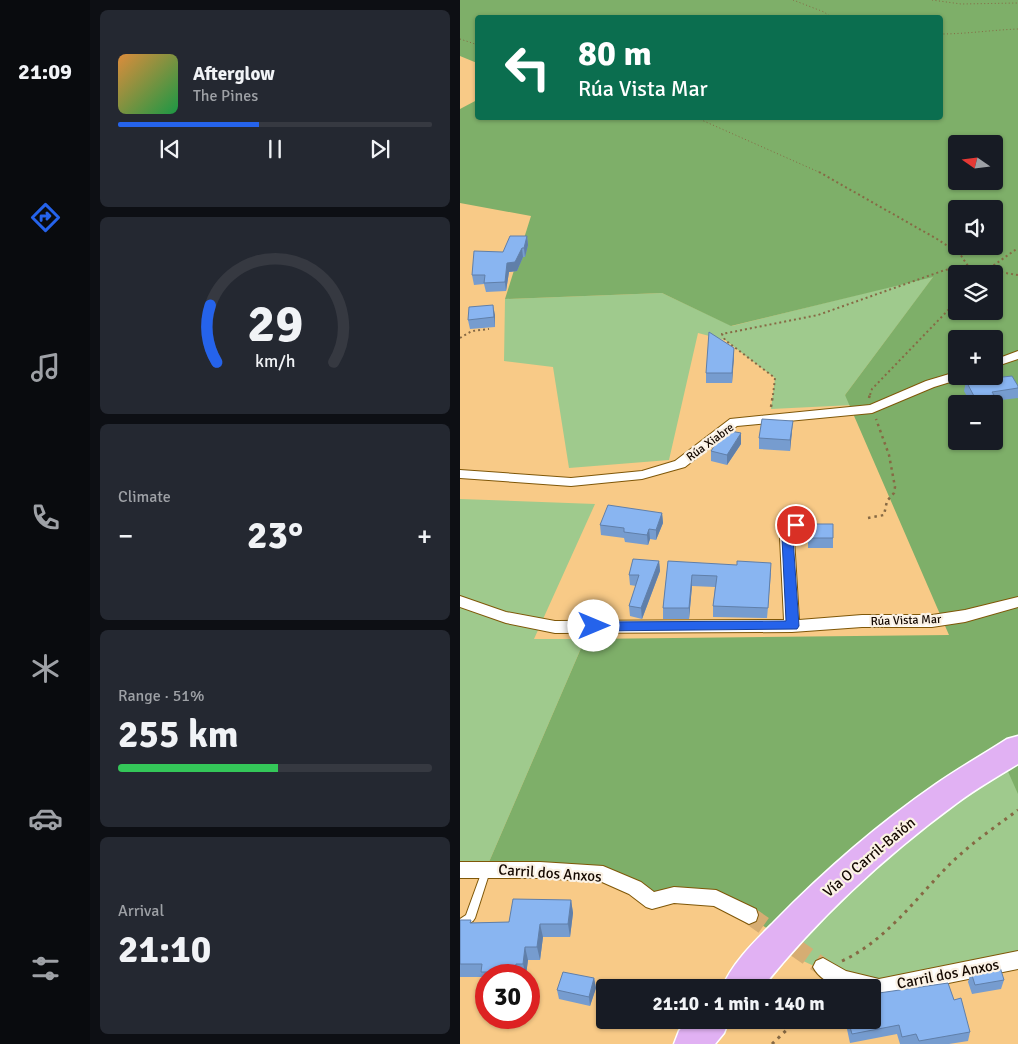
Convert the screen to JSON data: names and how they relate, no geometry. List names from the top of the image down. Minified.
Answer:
{"streets":{"highway":["Vía O Carril-Baión"],"street":["Rúa Xiabre","Rúa Vista Mar","Carril dos Anxos"]},"north":"left","page":{"tabs":"21:09","turn":["80 m","Rúa Vista Mar"],"song":["Afterglow","The Pines"],"map_buttons":["+","−"],"tile":["Climate",["Range · 51%","255 km"],["Arrival","21:10"]],"heat":["−","23°","+"],"limit":"30","trip":"21:10 · 1 min · 140 m","gauge":["29","km/h"]}}
